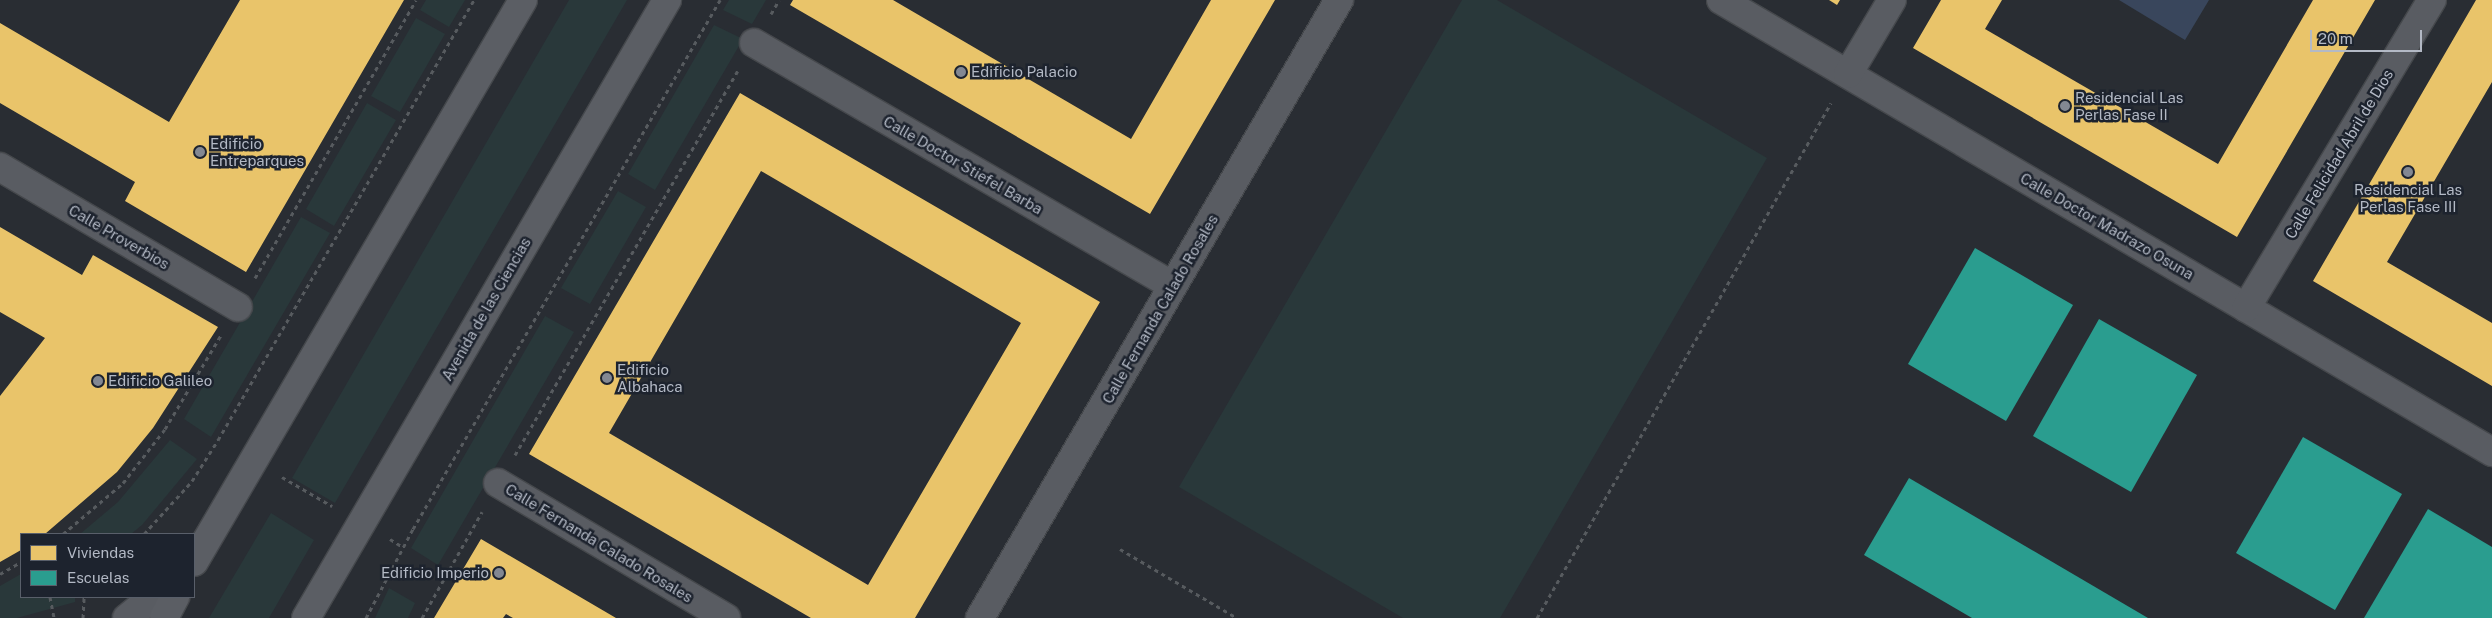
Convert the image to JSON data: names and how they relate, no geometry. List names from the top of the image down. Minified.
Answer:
{"streets":{"main road":["Avenida de las Ciencias"],"street":["Calle Felicidad Abril de Dios","Calle Doctor Stiefel Barba","Calle Doctor Madrazo Osuna","Calle Proverbios","Calle Fernanda Calado Rosales"]},"crossings":[["Calle Felicidad Abril de Dios","Calle Doctor Madrazo Osuna"],["Calle Doctor Stiefel Barba","Calle Fernanda Calado Rosales"]],"places":["Edificio Palacio","Residencial Las Perlas Fase II","Edificio Entreparques","Residencial Las Perlas Fase III","Edificio Albahaca","Edificio Galileo","Edificio Imperio"],"legend":["Viviendas","Escuelas"],"scale_bar":"20 m"}
